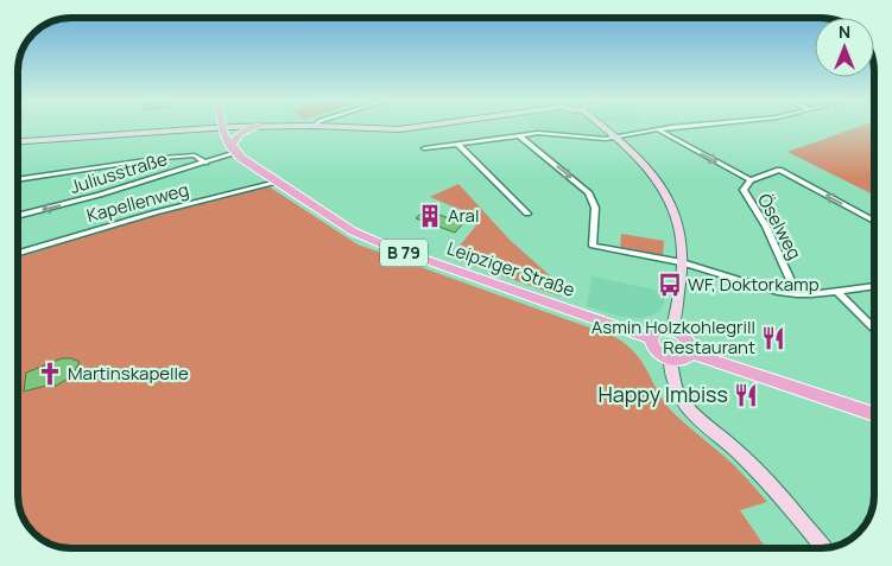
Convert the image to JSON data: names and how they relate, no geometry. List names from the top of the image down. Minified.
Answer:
{"streets":{"main road":["B 79","Leipziger Straße"],"street":["Juliusstraße","Kapellenweg","Öselweg"]},"crossings":[["Juliusstraße","Leipziger Straße"],["Kapellenweg","Leipziger Straße"]],"one_way":["Öselweg"],"places":{"building":["Aral"],"bus stop":["WF, Doktorkamp"],"restaurant":["Asmin Holzkohlegrill Restaurant","Happy Imbiss"],"church":["Martinskapelle"]},"north":"top"}
